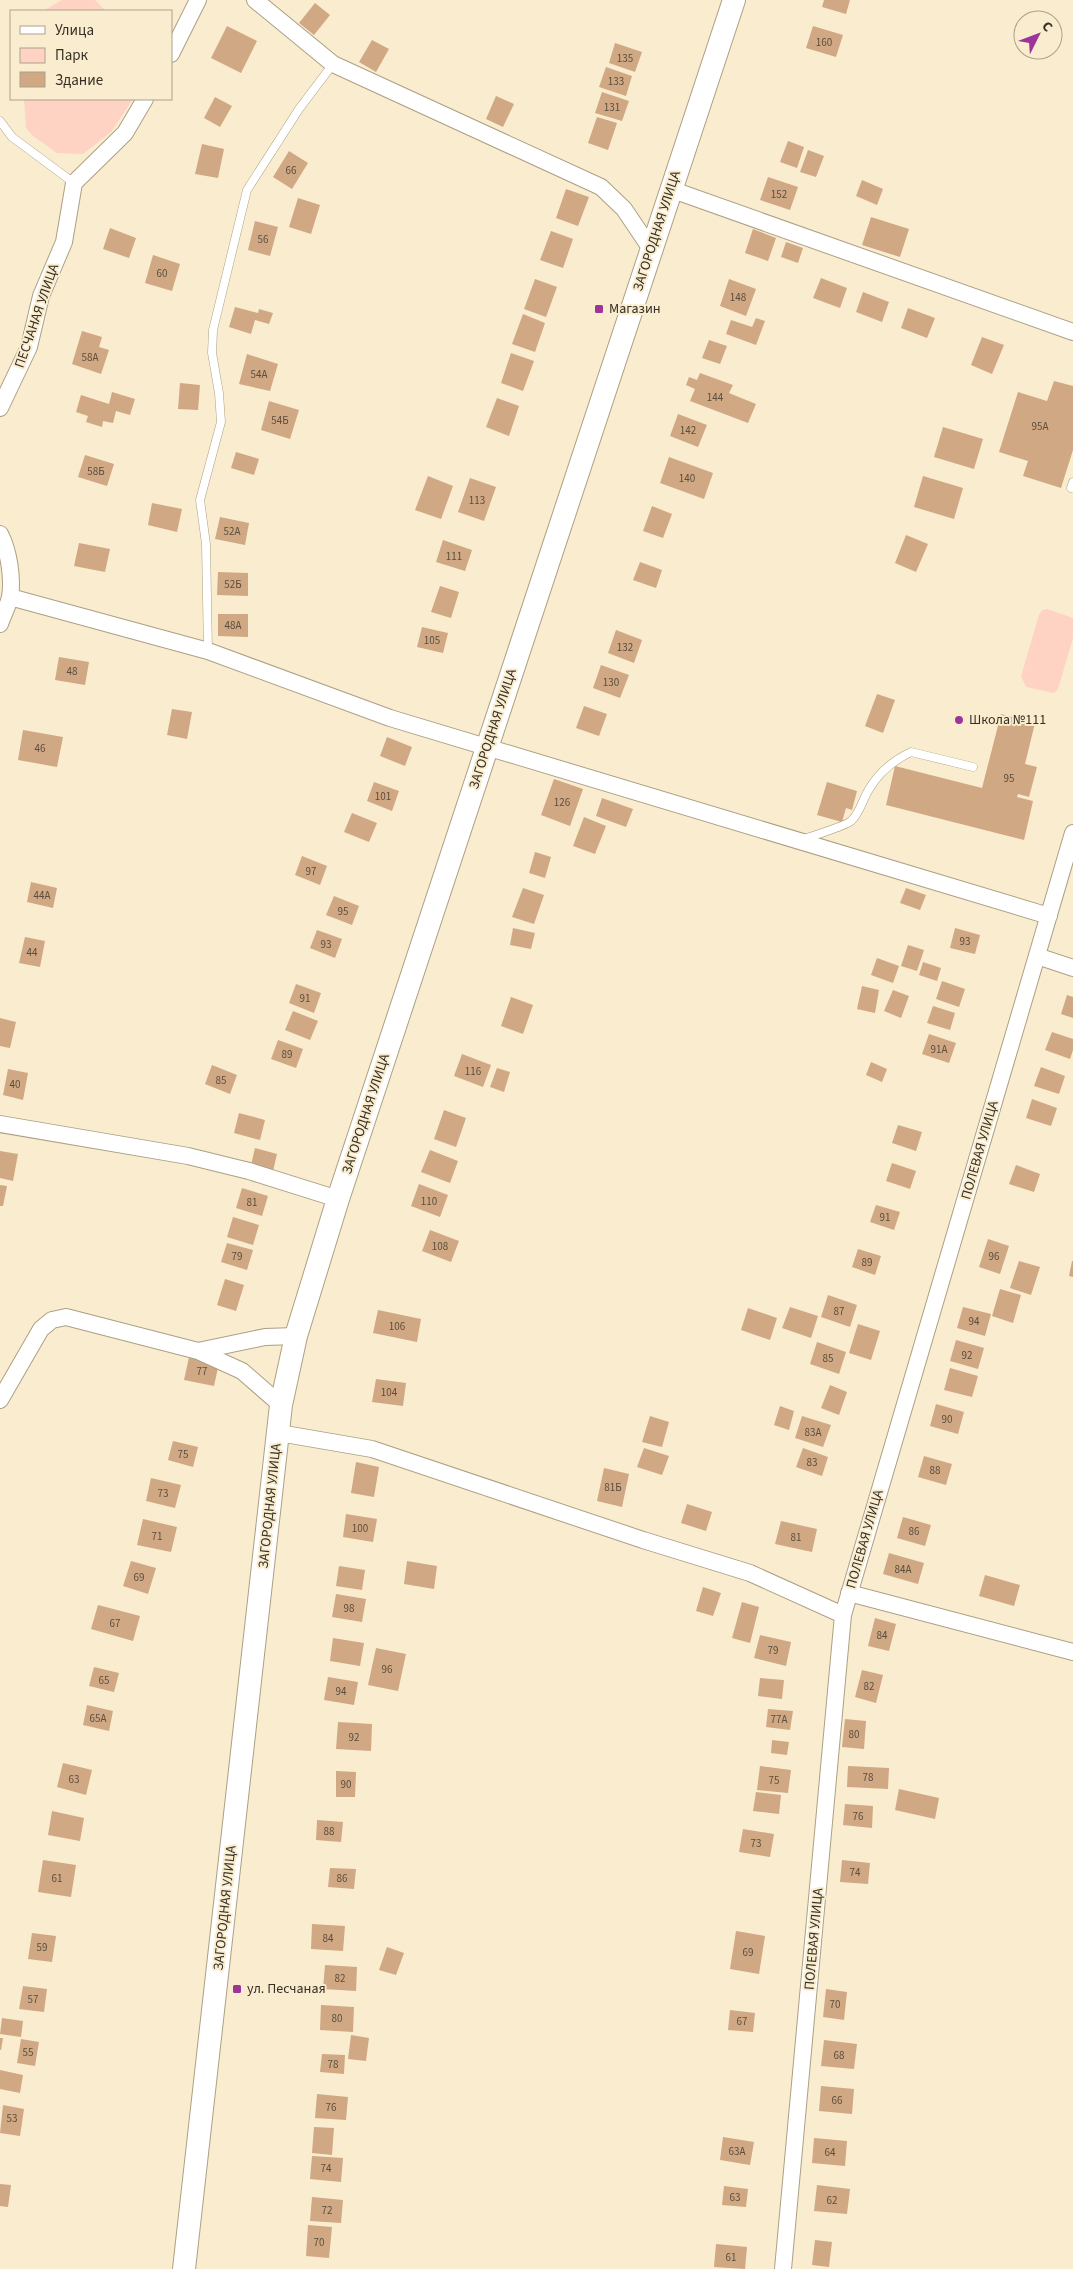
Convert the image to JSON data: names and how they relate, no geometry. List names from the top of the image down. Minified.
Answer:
{"streets":{"street":["ЗАГОРОДНАЯ УЛИЦА","ПЕСЧАНАЯ УЛИЦА","ПОЛЕВАЯ УЛИЦА"]},"places":{"transit":["Магазин","ул. Песчаная"],"other":["Школа №111"]},"house_numbers":["160","135","133","131","66","152","56","60","148","58А","54А","144","54Б","95А","142","58Б","140","113","52А","111","52Б","48А","105","132","48","130","46","95","101","126","97","44А","95","93","93","44","91","91А","89","116","85","40","110","81","91","108","79","96","89","87","94","106","92","85","77","104","90","83А","75","83","88","81Б","73","100","86","71","81","84А","69","98","67","84","79","96","65","82","94","65А","77А","80","92","78","63","75","90","76","88","73","74","61","86","84","59","69","82","57","70","80","67","55","68","78","66","76","53","63А","64","74","63","62","72","70","61"],"legend":["Улица","Парк","Здание"],"north":"top right"}
